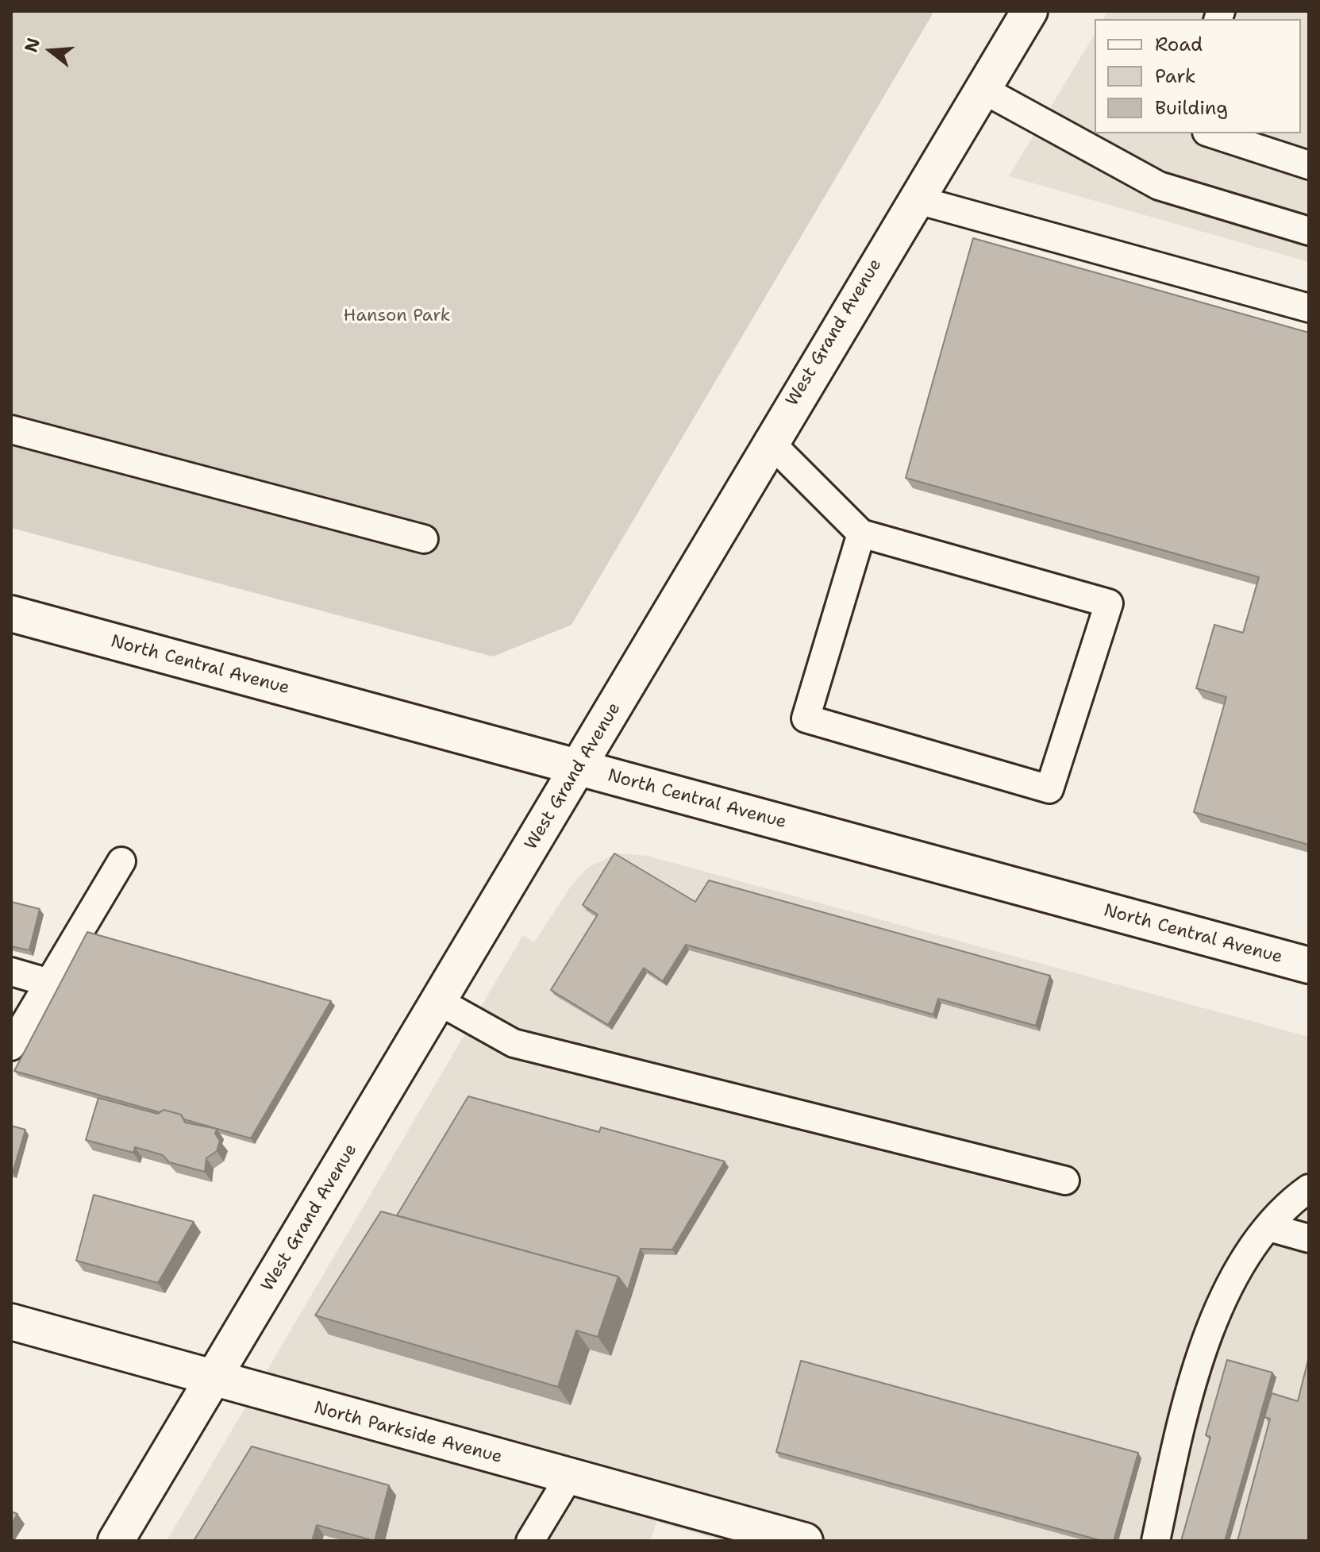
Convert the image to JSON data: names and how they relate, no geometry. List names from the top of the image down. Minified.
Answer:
{"streets":{"street":["West Grand Avenue","North Central Avenue","North Parkside Avenue"]},"crossings":[["West Grand Avenue","North Central Avenue"],["West Grand Avenue","North Parkside Avenue"]],"parks":["Hanson Park"],"legend":["Road","Park","Building"],"north":"left"}
